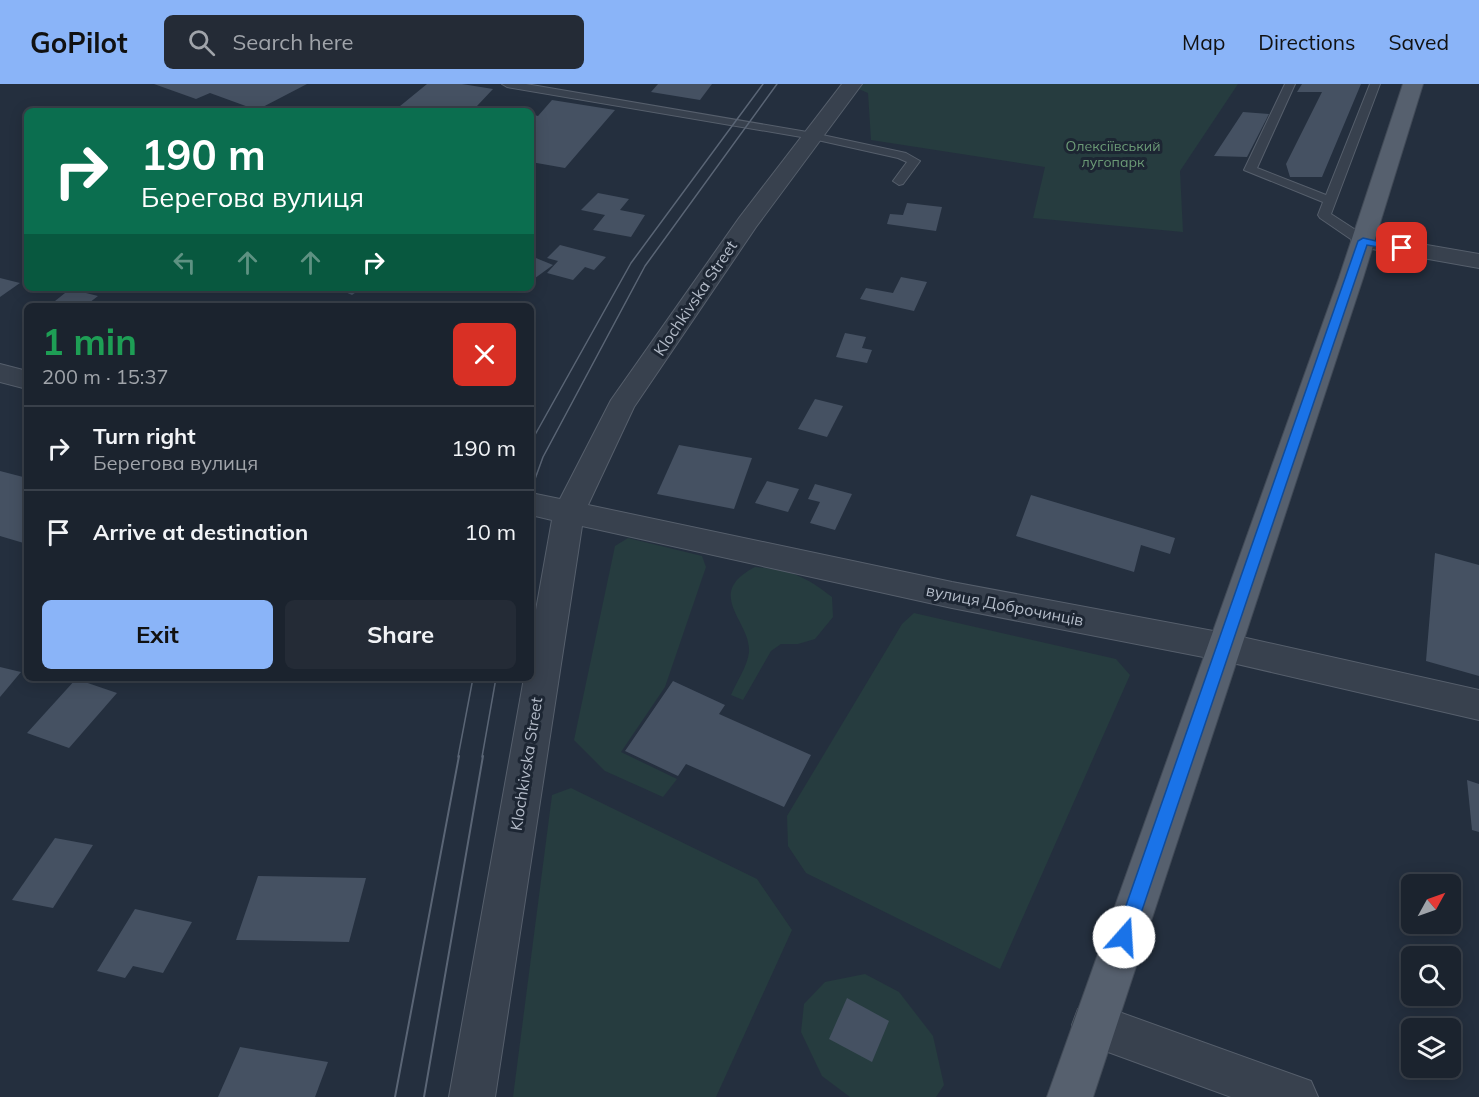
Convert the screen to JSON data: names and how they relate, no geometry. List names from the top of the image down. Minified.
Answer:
{"streets":{"street":["Klochkivska Street","вулиця Доброчинців"]},"crossings":[["Klochkivska Street","вулиця Доброчинців"]],"parks":["Олексіївський лугопарк"],"north":"top right","page":{"header":"GoPilot","search":"Search here","nav":["Map","Directions","Saved"],"turn":["190 m","Берегова вулиця"],"heading":["1 min","200 m · 15:37"],"list":[{"name":"Turn right","note":"Берегова вулиця","value":"190 m"},{"name":"Arrive at destination","value":"10 m"}],"buttons":["Exit","Share"]}}
